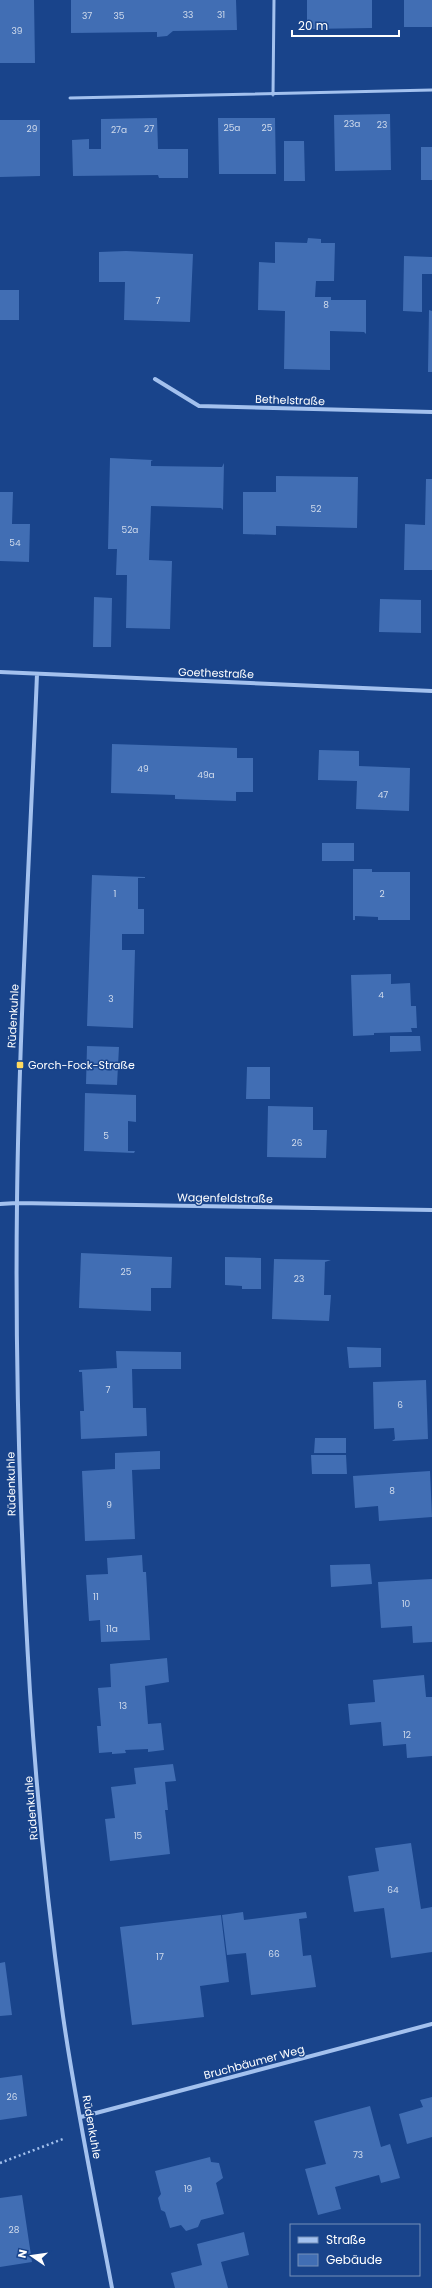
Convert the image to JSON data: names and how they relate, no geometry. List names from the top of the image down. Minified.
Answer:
{"streets":{"street":["Bethelstraße","Goethestraße","Rüdenkuhle","Wagenfeldstraße","Bruchbäumer Weg"]},"crossings":[["Goethestraße","Rüdenkuhle"],["Rüdenkuhle","Wagenfeldstraße"],["Rüdenkuhle","Bruchbäumer Weg"]],"places":{"transit":["Gorch-Fock-Straße"]},"house_numbers":["33","31","37","35","39","23a","23","25a","25","29","27","27a","7","8","52","52a","54","49","49a","47","1","2","4","3","5","26","25","23","7","6","8","9","11","10","11a","13","12","15","64","66","17","26","73","19","28"],"legend":["Straße","Gebäude"],"scale_bar":"20 m","north":"left"}
